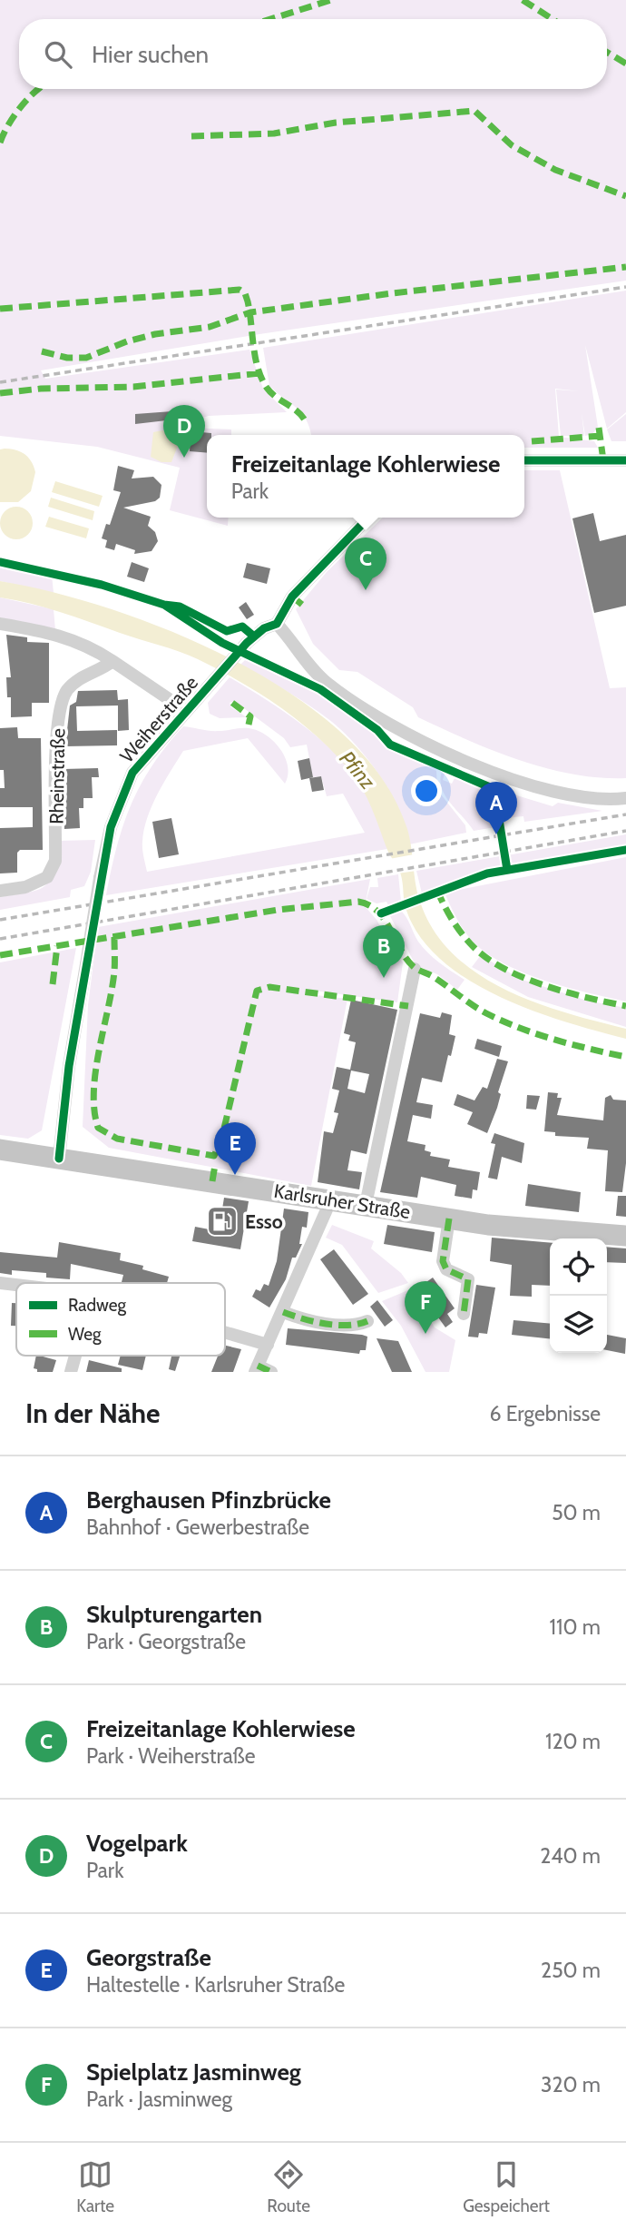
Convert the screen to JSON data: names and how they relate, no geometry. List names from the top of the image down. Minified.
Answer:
{"streets":{"main road":["Karlsruher Straße"],"street":["Weiherstraße","Rheinstraße"]},"crossings":[["Weiherstraße","Karlsruher Straße"]],"water":["Pfinz"],"places":{"fuel station":["Esso"]},"legend":["Radweg","Weg"],"page":{"search":"Hier suchen","pins":["D","C","A","B","E","F"],"popup":["Freizeitanlage Kohlerwiese","Park"],"heading":["In der Nähe","6 Ergebnisse"],"list":[{"mark":"A","name":"Berghausen Pfinzbrücke","note":"Bahnhof · Gewerbestraße","value":"50 m"},{"mark":"B","name":"Skulpturengarten","note":"Park · Georgstraße","value":"110 m"},{"mark":"C","name":"Freizeitanlage Kohlerwiese","note":"Park · Weiherstraße","value":"120 m"},{"mark":"D","name":"Vogelpark","note":"Park","value":"240 m"},{"mark":"E","name":"Georgstraße","note":"Haltestelle · Karlsruher Straße","value":"250 m"},{"mark":"F","name":"Spielplatz Jasminweg","note":"Park · Jasminweg","value":"320 m"}],"nav":["Karte","Route","Gespeichert"]}}
